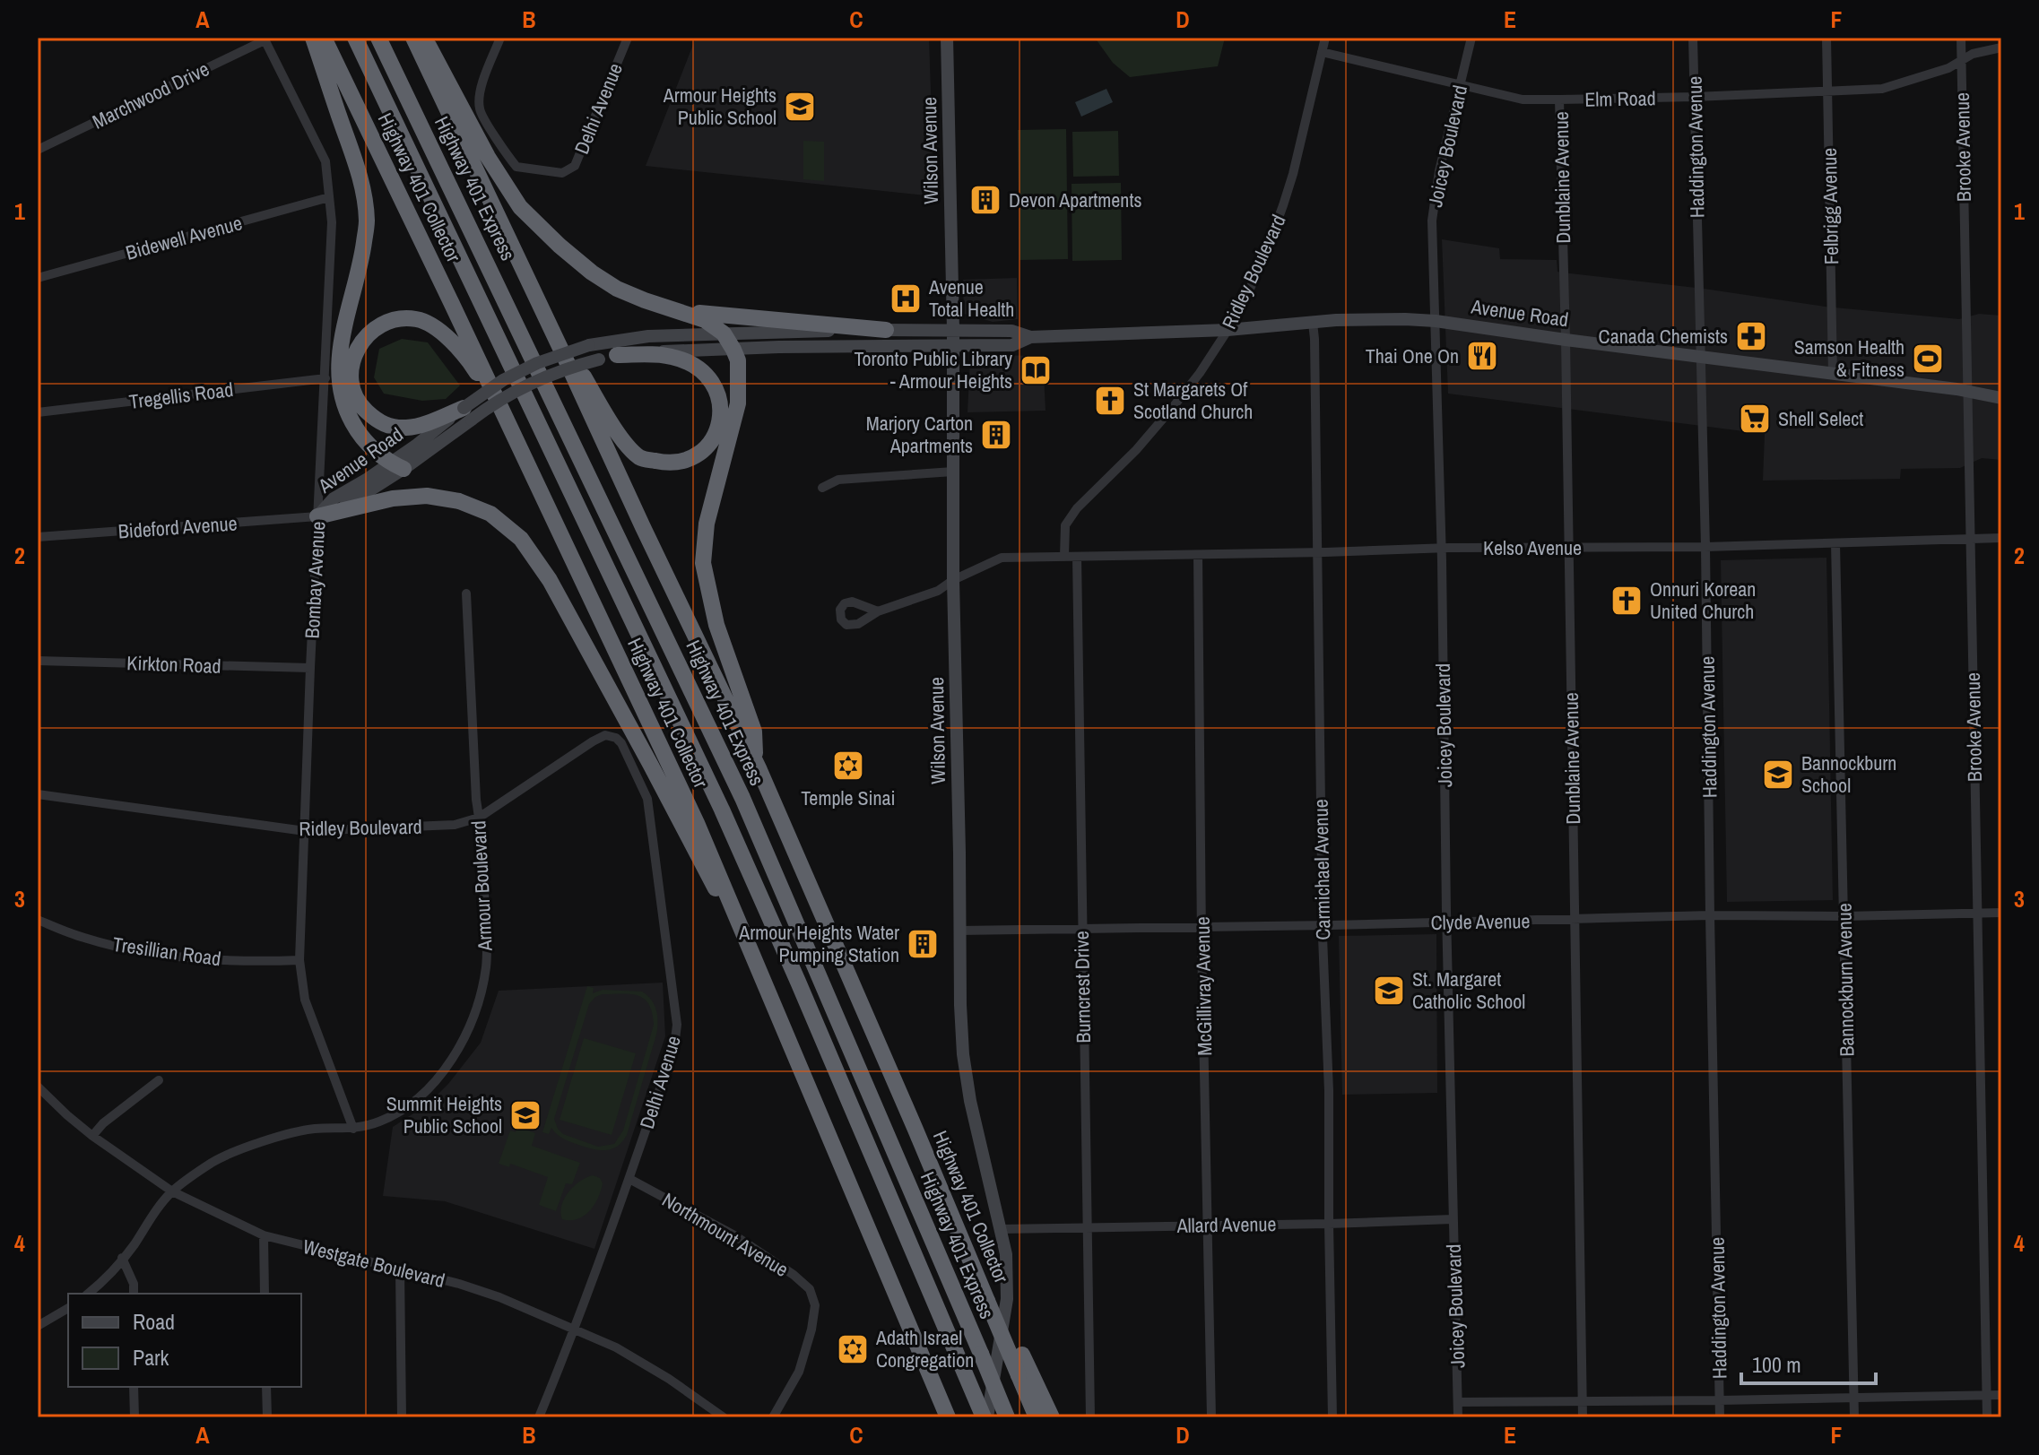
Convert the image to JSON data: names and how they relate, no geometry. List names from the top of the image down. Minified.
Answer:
{"streets":{"highway":["Highway 401 Collector","Highway 401 Express"],"main road":["Wilson Avenue","Avenue Road"],"street":["Marchwood Drive","Elm Road","Delhi Avenue","Joicey Boulevard","Haddington Avenue","Brooke Avenue","Dunblaine Avenue","Felbrigg Avenue","Bidewell Avenue","Ridley Boulevard","Tregellis Road","Bideford Avenue","Kelso Avenue","Bombay Avenue","Kirkton Road","Carmichael Avenue","Armour Boulevard","Clyde Avenue","Tresillian Road","Bannockburn Avenue","McGillivray Avenue","Burncrest Drive","Allard Avenue","Northmount Avenue","Westgate Boulevard"]},"crossings":[["Marchwood Drive","Bombay Avenue"],["Elm Road","Joicey Boulevard"],["Elm Road","Haddington Avenue"],["Elm Road","Brooke Avenue"],["Elm Road","Dunblaine Avenue"],["Elm Road","Felbrigg Avenue"],["Elm Road","Ridley Boulevard"],["Delhi Avenue","Ridley Boulevard"],["Delhi Avenue","Northmount Avenue"],["Delhi Avenue","Westgate Boulevard"],["Joicey Boulevard","Avenue Road"],["Joicey Boulevard","Kelso Avenue"],["Joicey Boulevard","Clyde Avenue"],["Joicey Boulevard","Allard Avenue"],["Haddington Avenue","Avenue Road"],["Haddington Avenue","Kelso Avenue"],["Haddington Avenue","Clyde Avenue"],["Brooke Avenue","Avenue Road"],["Brooke Avenue","Kelso Avenue"],["Brooke Avenue","Clyde Avenue"],["Wilson Avenue","Avenue Road"],["Wilson Avenue","Clyde Avenue"],["Wilson Avenue","Allard Avenue"],["Dunblaine Avenue","Avenue Road"],["Dunblaine Avenue","Kelso Avenue"],["Dunblaine Avenue","Clyde Avenue"],["Felbrigg Avenue","Avenue Road"],["Bidewell Avenue","Bombay Avenue"],["Ridley Boulevard","Avenue Road"],["Ridley Boulevard","Kelso Avenue"],["Ridley Boulevard","Bombay Avenue"],["Ridley Boulevard","Armour Boulevard"],["Avenue Road","Bideford Avenue"],["Avenue Road","Bombay Avenue"],["Avenue Road","Carmichael Avenue"],["Tregellis Road","Bombay Avenue"],["Bideford Avenue","Bombay Avenue"],["Kelso Avenue","Carmichael Avenue"],["Kelso Avenue","Bannockburn Avenue"],["Kelso Avenue","McGillivray Avenue"],["Kelso Avenue","Burncrest Drive"],["Bombay Avenue","Kirkton Road"],["Bombay Avenue","Armour Boulevard"],["Bombay Avenue","Tresillian Road"],["Carmichael Avenue","Clyde Avenue"],["Carmichael Avenue","Allard Avenue"],["Armour Boulevard","Westgate Boulevard"],["Clyde Avenue","Bannockburn Avenue"],["Clyde Avenue","McGillivray Avenue"],["Clyde Avenue","Burncrest Drive"],["McGillivray Avenue","Allard Avenue"],["Burncrest Drive","Allard Avenue"]],"places":{"school or university":["Armour Heights Public School","Bannockburn School","St. Margaret Catholic School","Summit Heights Public School"],"building":["Devon Apartments","Marjory Carton Apartments","Armour Heights Water Pumping Station"],"hospital":["Avenue Total Health"],"pharmacy":["Canada Chemists"],"restaurant":["Thai One On"],"sports":["Samson Health & Fitness"],"library":["Toronto Public Library - Armour Heights"],"church":["St Margarets Of Scotland Church","Onnuri Korean United Church"],"supermarket":["Shell Select"],"synagogue":["Temple Sinai","Adath Israel Congregation"]},"legend":["Road","Park"],"scale_bar":"100 m","grid":{"columns":["A","B","C","D","E","F"],"rows":["1","2","3","4"]}}
